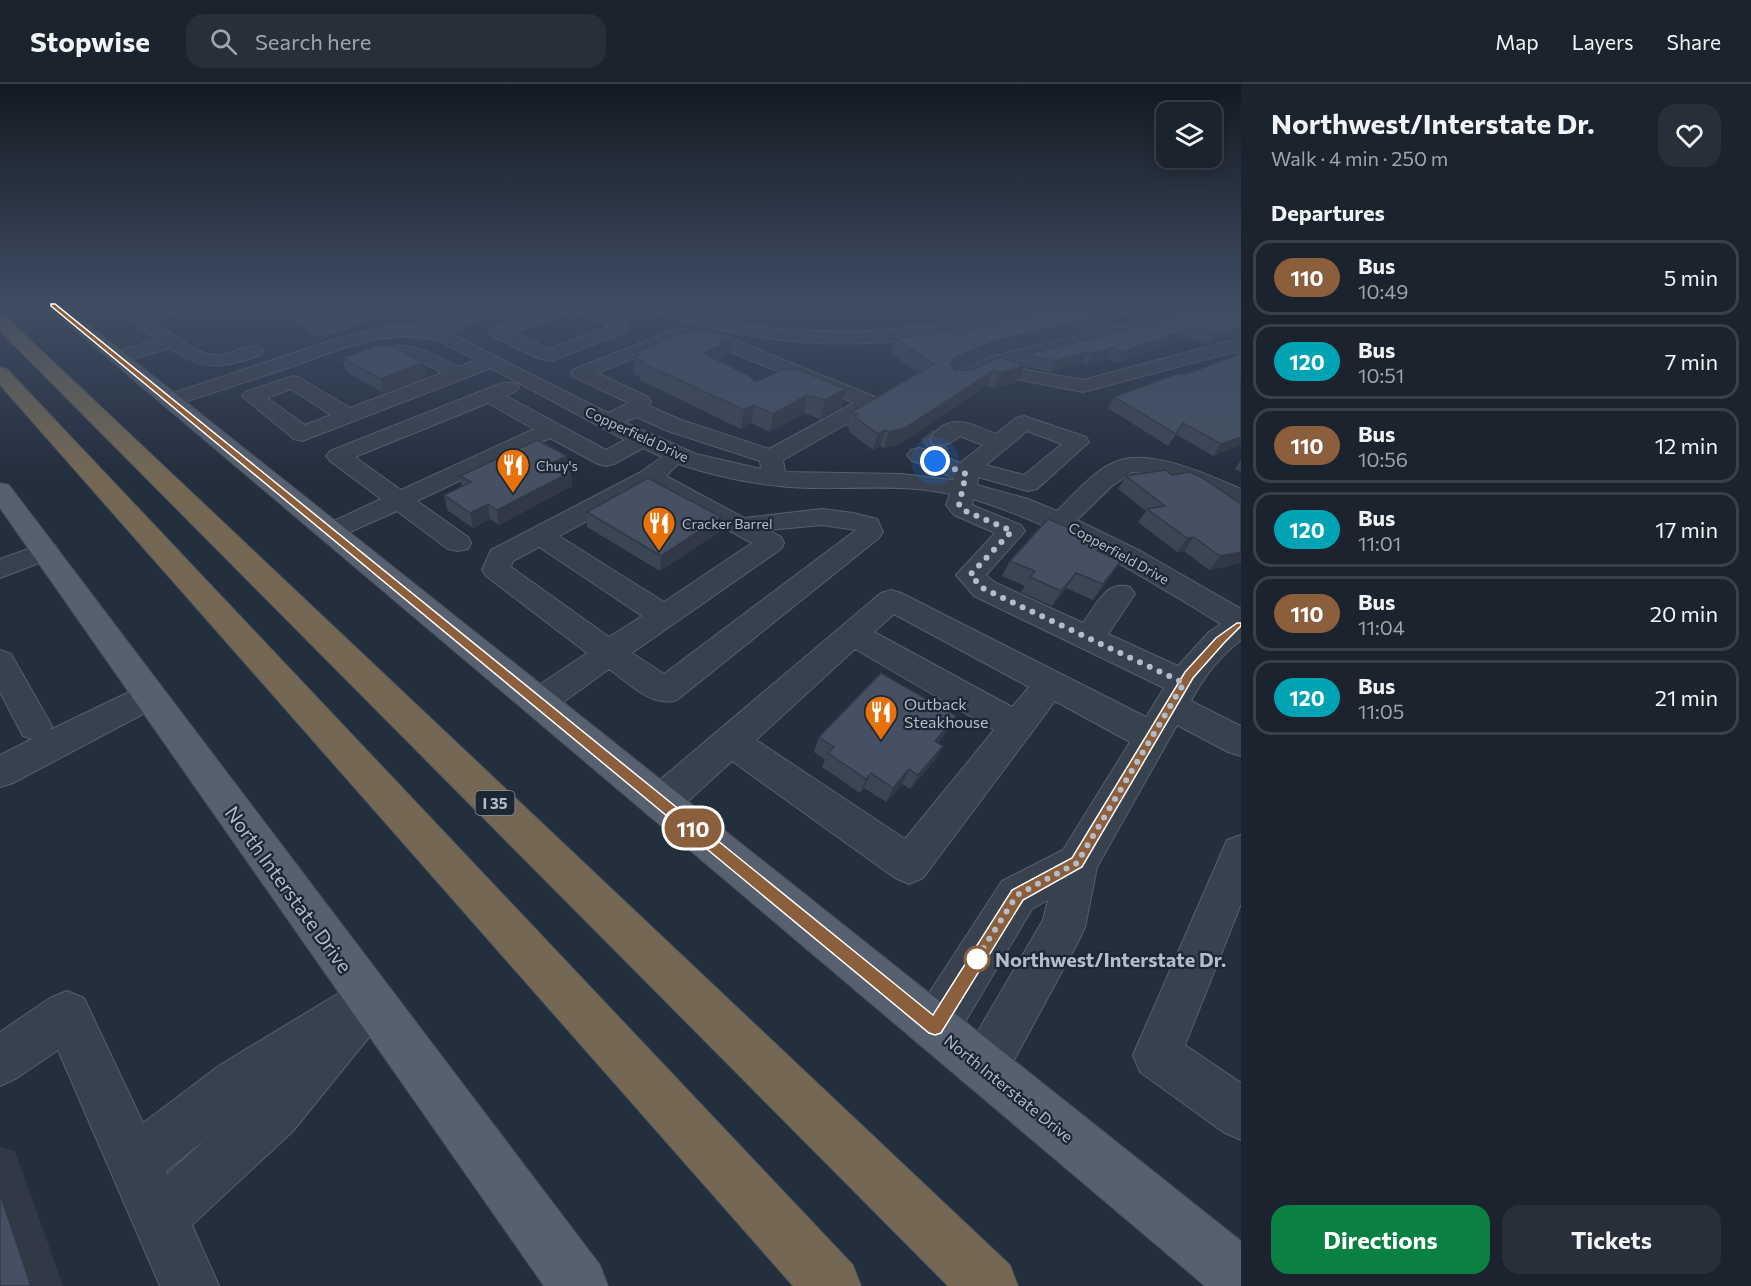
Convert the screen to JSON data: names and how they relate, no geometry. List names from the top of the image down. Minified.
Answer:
{"streets":{"highway":["I 35"],"main road":["North Interstate Drive"],"street":["Copperfield Drive"]},"crossings":[["Copperfield Drive","North Interstate Drive"]],"places":{"restaurant":["Chuy's","Cracker Barrel","Outback Steakhouse"],"other":["Northwest/Interstate Dr."]},"lines":["bus line 110"],"page":{"header":"Stopwise","search":"Search here","nav":["Map","Layers","Share"],"on_map":"110","heading":[["Northwest/Interstate Dr.","Walk · 4 min · 250 m"],"Departures"],"list":[{"mark":"110","name":"Bus","note":"10:49","value":"5 min"},{"mark":"120","name":"Bus","note":"10:51","value":"7 min"},{"mark":"110","name":"Bus","note":"10:56","value":"12 min"},{"mark":"120","name":"Bus","note":"11:01","value":"17 min"},{"mark":"110","name":"Bus","note":"11:04","value":"20 min"},{"mark":"120","name":"Bus","note":"11:05","value":"21 min"}],"buttons":["Directions","Tickets"]}}
